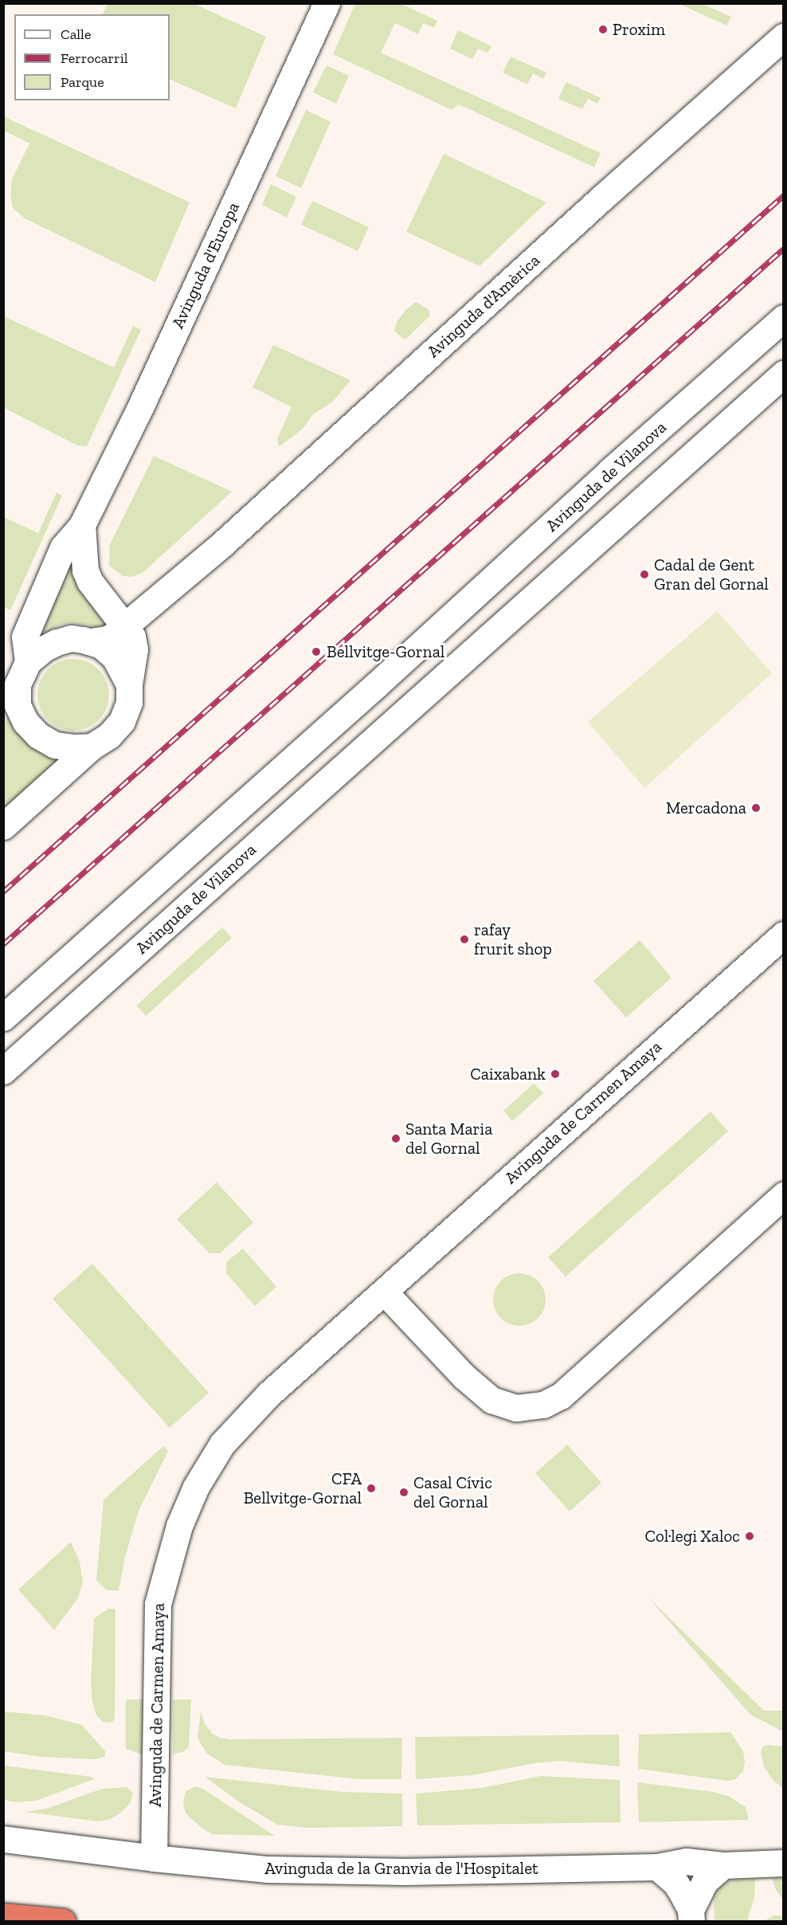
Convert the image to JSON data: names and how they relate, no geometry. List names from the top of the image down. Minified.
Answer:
{"streets":{"street":["Avinguda d'Europa","Avinguda d'Amèrica","Avinguda de Vilanova","Avinguda de Carmen Amaya","Avinguda de la Granvia de l'Hospitalet"]},"crossings":[["Avinguda de Carmen Amaya","Avinguda de la Granvia de l'Hospitalet"]],"places":["Proxim","Cadal de Gent Gran del Gornal","Bellvitge-Gornal","Mercadona","rafay frurit shop","Caixabank","Santa Maria del Gornal","CFA Bellvitge-Gornal","Casal Cívic del Gornal","Col·legi Xaloc"],"legend":["Calle","Ferrocarril","Parque"]}
